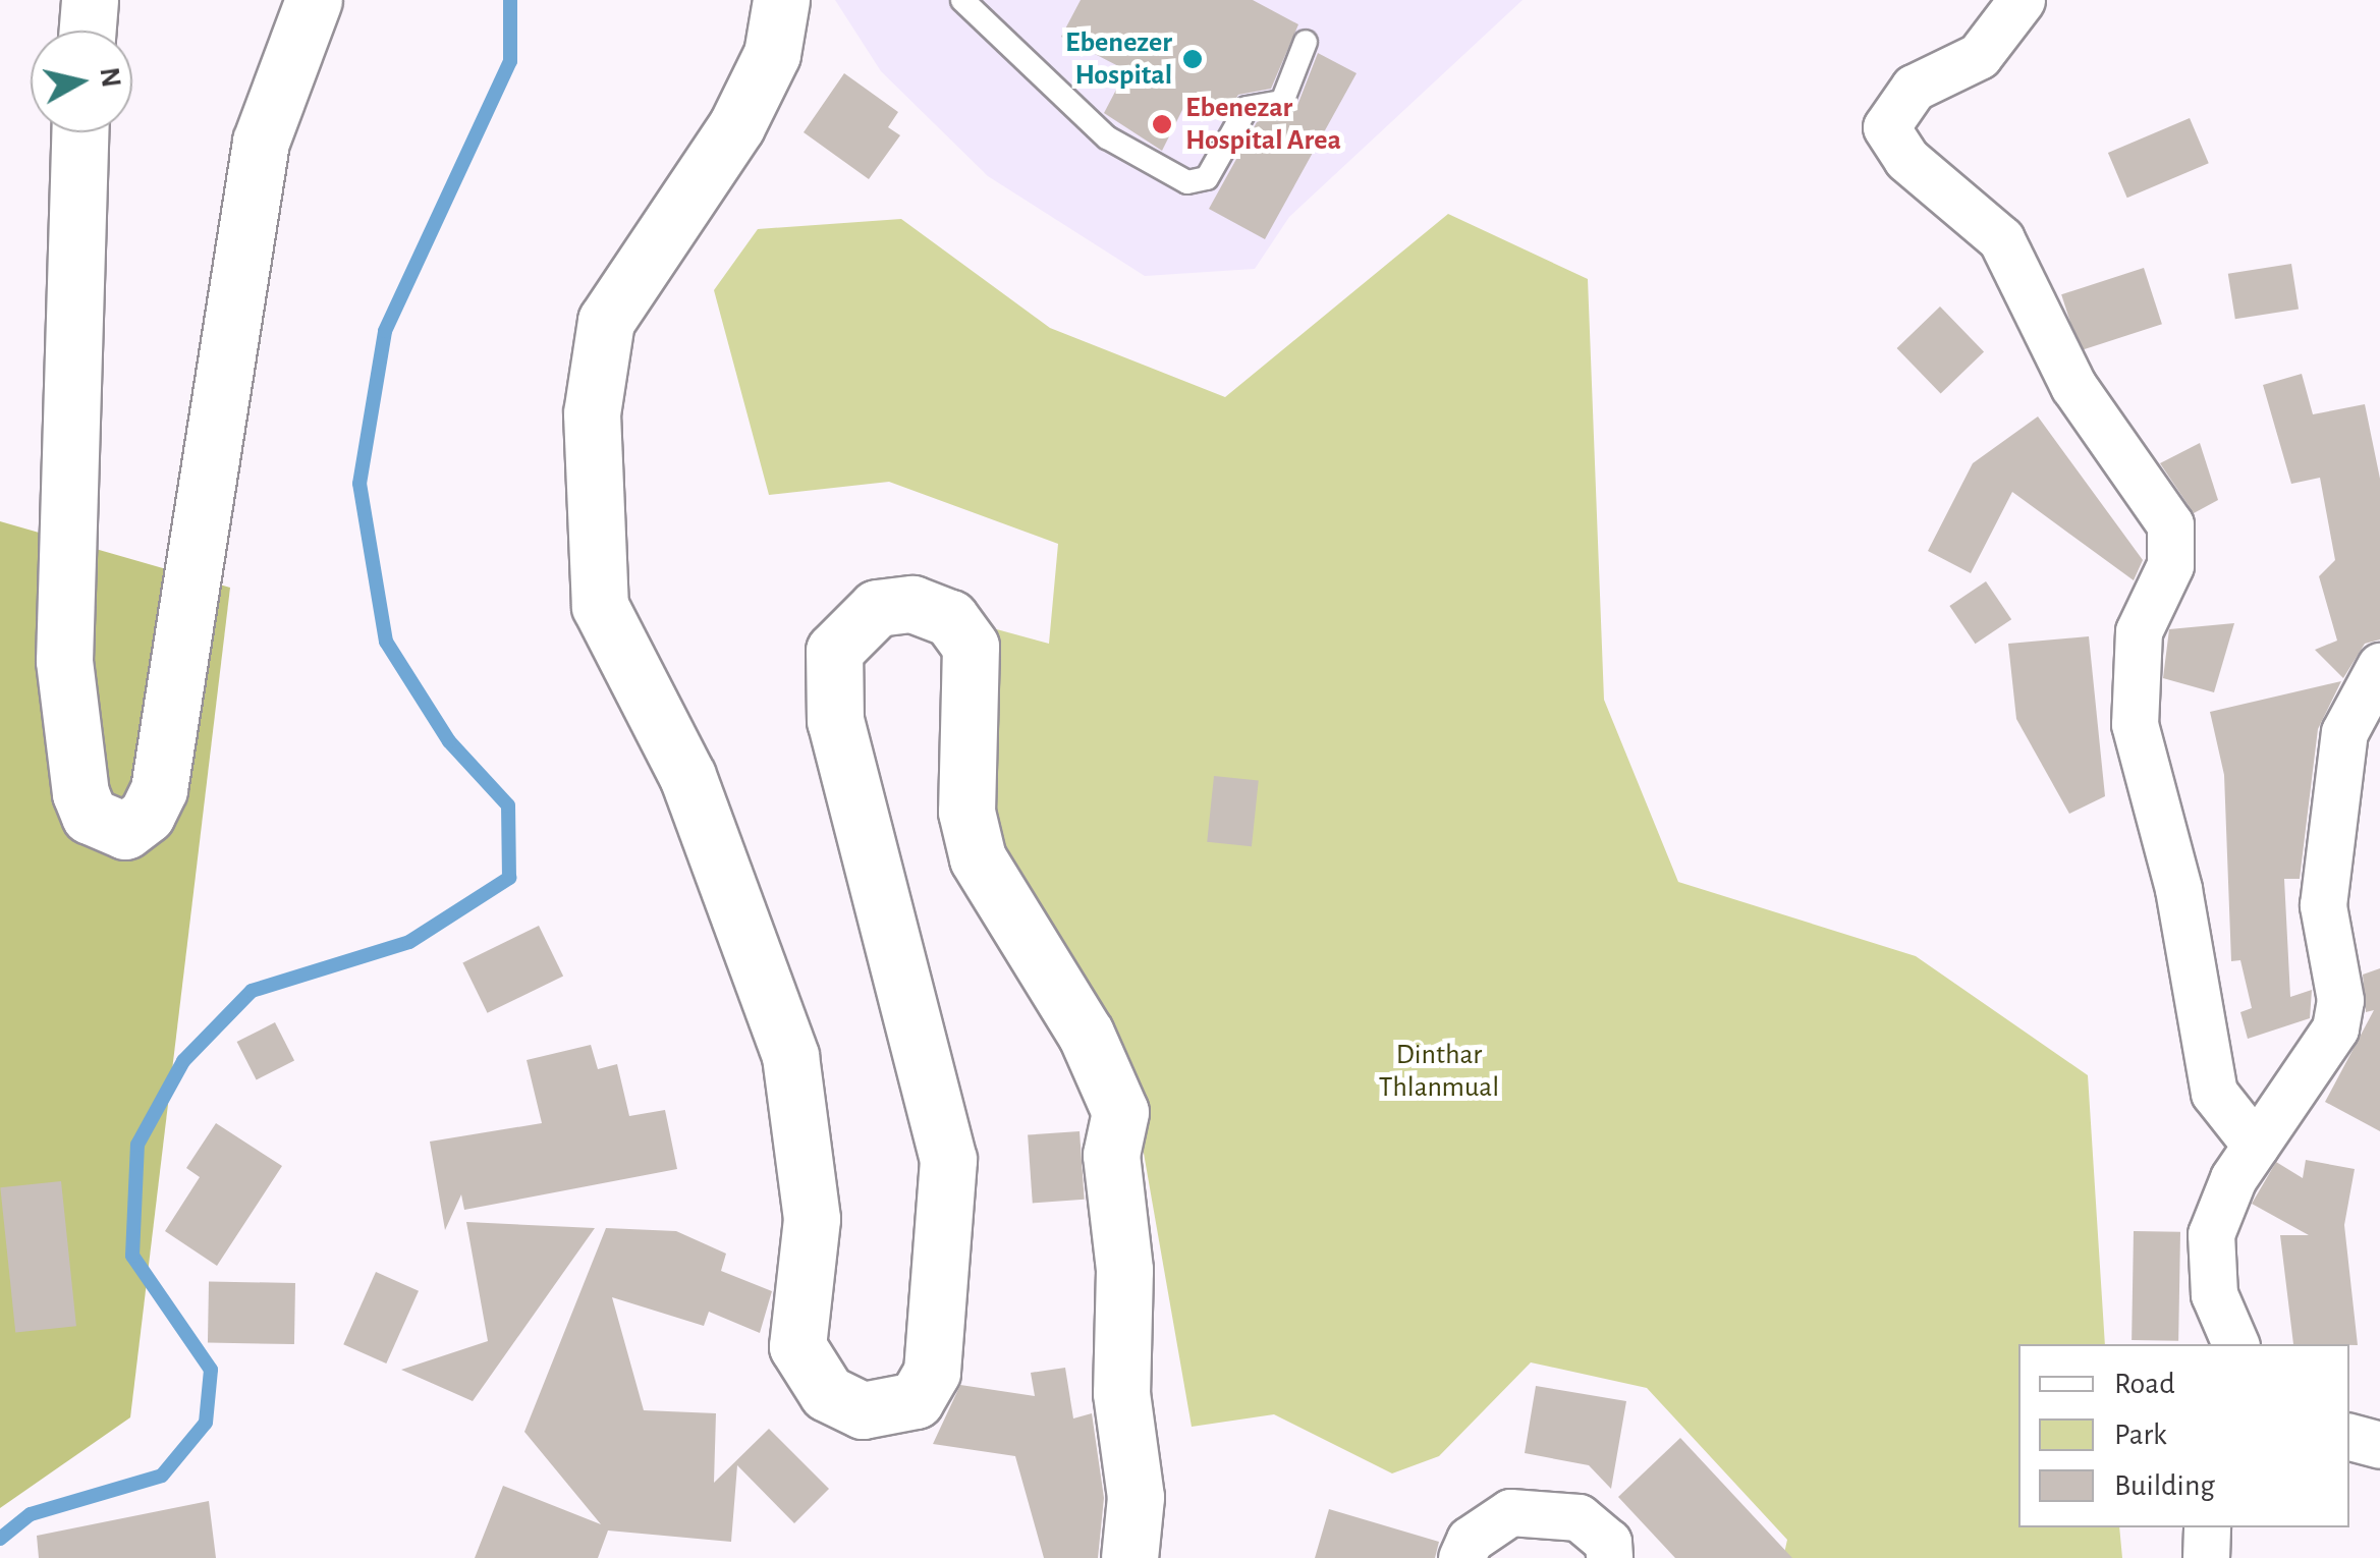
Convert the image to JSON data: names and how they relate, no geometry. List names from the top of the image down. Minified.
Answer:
{"parks":["Dinthar Thlanmual"],"places":["Ebenezer Hospital","Ebenezar Hospital Area"],"legend":["Road","Park","Building"],"north":"right"}
